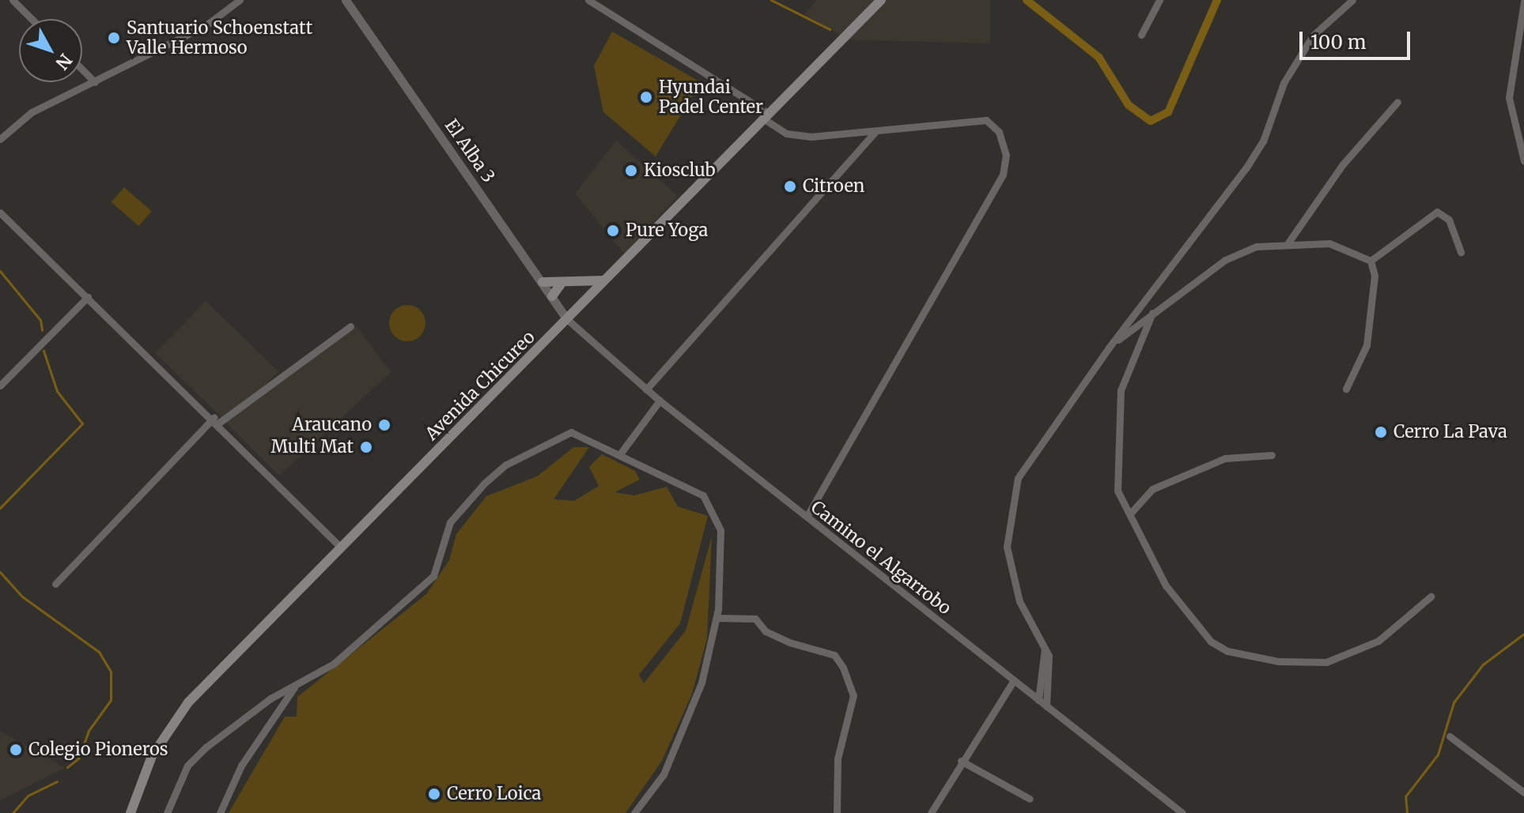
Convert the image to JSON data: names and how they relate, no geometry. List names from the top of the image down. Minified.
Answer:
{"streets":{"main road":["Avenida Chicureo"],"street":["El Alba 3","Camino el Algarrobo"]},"crossings":[["El Alba 3","Avenida Chicureo"],["El Alba 3","Camino el Algarrobo"],["Avenida Chicureo","Camino el Algarrobo"]],"places":["Santuario Schoenstatt Valle Hermoso","Hyundai Padel Center","Kiosclub","Citroen","Pure Yoga","Araucano","Cerro La Pava","Multi Mat","Colegio Pioneros","Cerro Loica"],"scale_bar":"100 m","north":"bottom right"}
